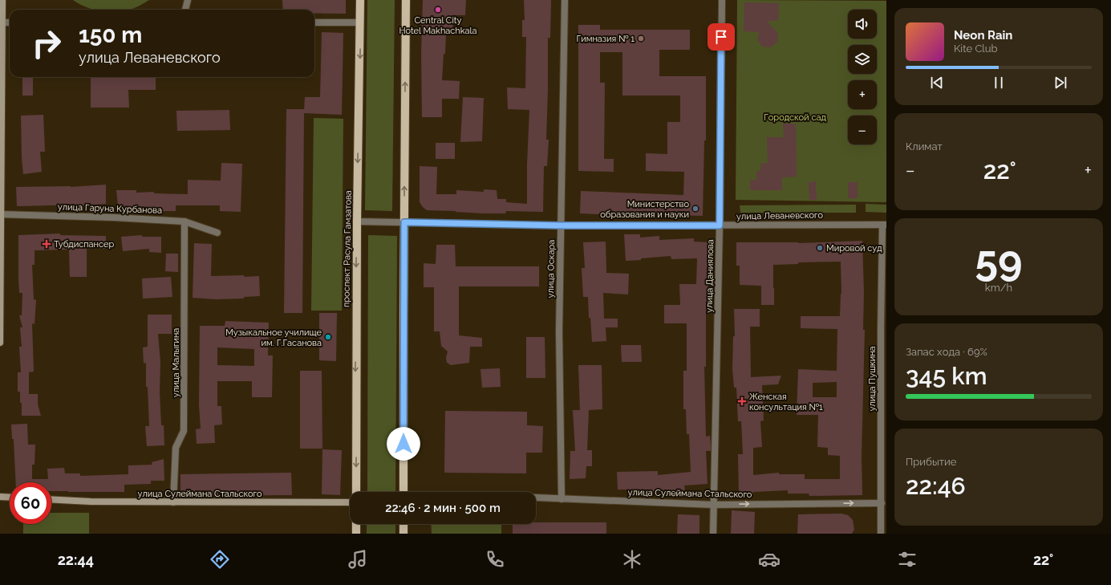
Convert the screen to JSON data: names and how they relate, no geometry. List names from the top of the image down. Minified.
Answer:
{"streets":{"main road":["проспект Расула Гамзатова","улица Сулеймана Стальского"],"street":["улица Гаруна Курбанова","улица Леваневского","улица Оскара","улица Даниялова","улица Малыгина","улица Пушкина"]},"crossings":[["улица Гаруна Курбанова","улица Малыгина"],["улица Леваневского","проспект Расула Гамзатова"],["улица Леваневского","улица Оскара"],["улица Леваневского","улица Даниялова"],["улица Леваневского","улица Пушкина"],["улица Оскара","улица Сулеймана Стальского"],["улица Даниялова","улица Сулеймана Стальского"],["улица Малыгина","улица Сулеймана Стальского"],["улица Пушкина","улица Сулеймана Стальского"]],"parks":["Городской сад"],"places":{"other":["Central City Hotel Makhachkala","Гимназия № 1","Министерство образования и науки","Мировой суд","Музыкальное училище им. Г.Гасанова"],"health":["Тубдиспансер","Женская консультация №1"]},"page":{"map_buttons":["+","−"],"turn":["150 m","улица Леваневского"],"song":["Neon Rain","Kite Club"],"tile":["Климат",["59","km/h"],["Запас хода · 69%","345 km"],["Прибытие","22:46"]],"heat":["−","22°","+"],"limit":"60","trip":"22:46 · 2 мин · 500 m","tabs":["22:44","22°"]}}
